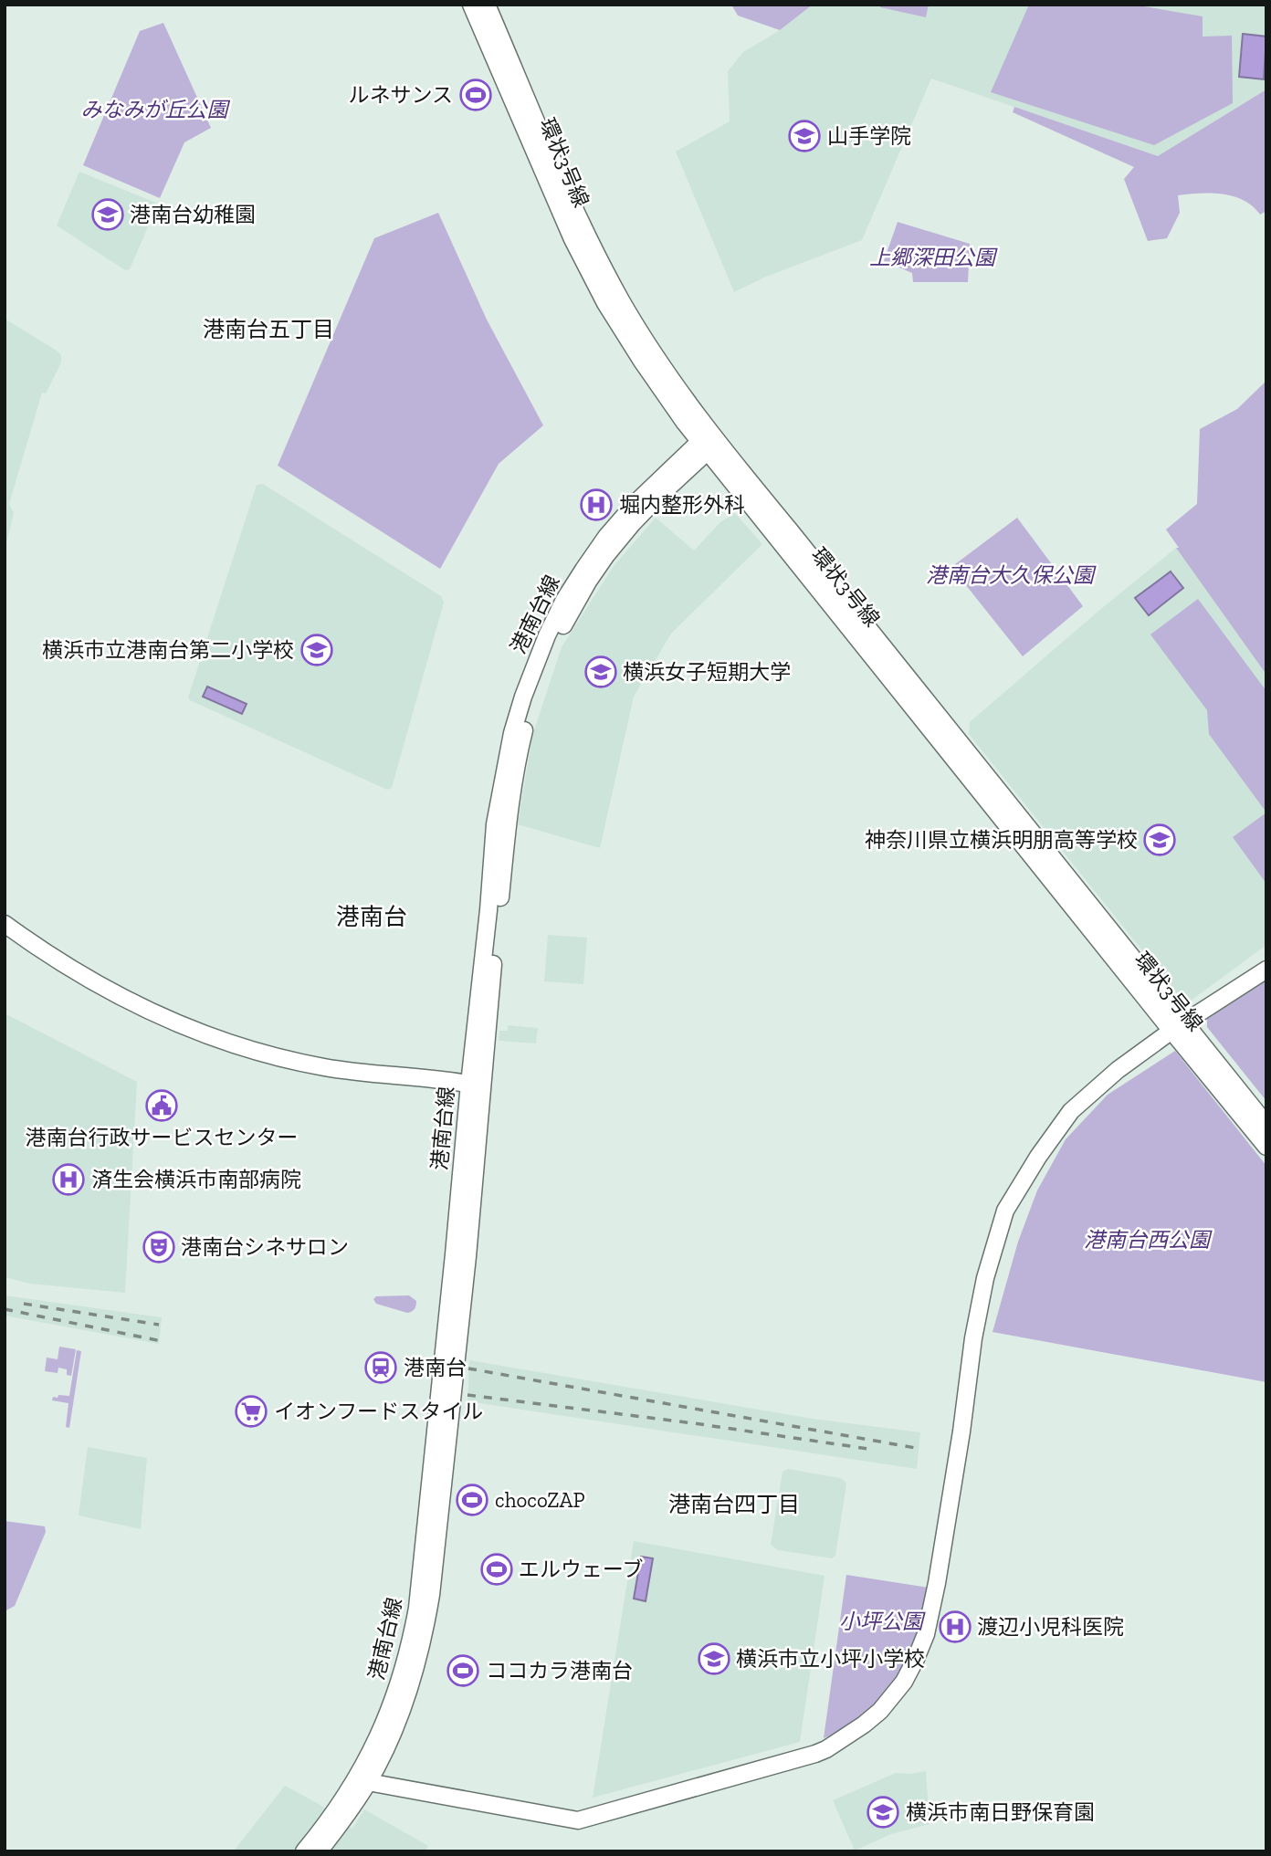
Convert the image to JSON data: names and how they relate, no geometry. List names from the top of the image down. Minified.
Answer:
{"streets":{"street":["環状3号線","港南台線"]},"crossings":[["環状3号線","港南台線"]],"districts":["港南台五丁目","港南台","港南台四丁目"],"parks":["みなみが丘公園","上郷深田公園","港南台大久保公園","港南台西公園","小坪公園"],"places":{"sports":["ルネサンス","chocoZAP","エルウェーブ","ココカラ港南台"],"school or university":["山手学院","港南台幼稚園","横浜市立港南台第二小学校","横浜女子短期大学","神奈川県立横浜明朋高等学校","横浜市立小坪小学校","横浜市南日野保育園"],"hospital":["堀内整形外科","済生会横浜市南部病院","渡辺小児科医院"],"public building":["港南台行政サービスセンター"],"theatre":["港南台シネサロン"],"station":["港南台"],"supermarket":["イオンフードスタイル"]}}
